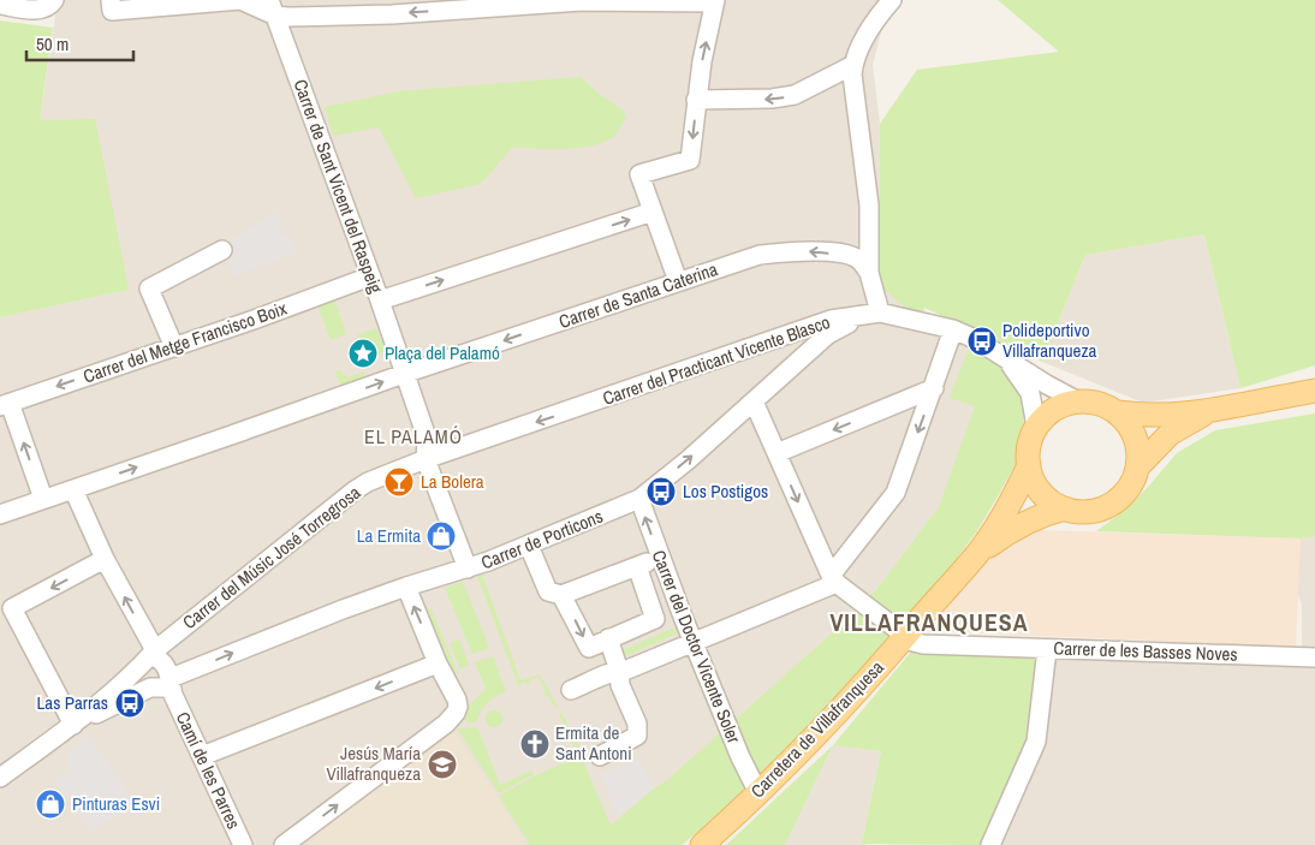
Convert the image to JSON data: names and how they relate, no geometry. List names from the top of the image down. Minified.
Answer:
{"streets":{"main road":["Carretera de Villafranquesa"],"street":["Carrer de Sant Vicent del Raspeig","Carrer de Santa Caterina","Carrer del Metge Francisco Boix","Carrer del Practicant Vicente Blasco","Carrer de Porticons","Carrer del Músic José Torregrosa","Carrer del Doctor Vicente Soler","Carrer de les Basses Noves","Camí de les Parres"]},"crossings":[["Carrer de Sant Vicent del Raspeig","Carrer de Santa Caterina"],["Carrer de Sant Vicent del Raspeig","Carrer del Metge Francisco Boix"],["Carrer de Sant Vicent del Raspeig","Carrer del Practicant Vicente Blasco"],["Carrer de Sant Vicent del Raspeig","Carrer de Porticons"],["Carrer del Practicant Vicente Blasco","Carrer de Porticons"],["Carrer del Practicant Vicente Blasco","Carrer del Músic José Torregrosa"],["Carrer del Practicant Vicente Blasco","Carretera de Villafranquesa"],["Carrer de Porticons","Carrer del Músic José Torregrosa"],["Carrer de Porticons","Carrer del Doctor Vicente Soler"],["Carrer de Porticons","Camí de les Parres"],["Carrer del Músic José Torregrosa","Camí de les Parres"],["Carrer del Doctor Vicente Soler","Carretera de Villafranquesa"],["Carrer de les Basses Noves","Carretera de Villafranquesa"]],"one_way":["Carrer del Metge Francisco Boix"],"districts":["EL PALAMÓ","VILLAFRANQUESA"],"places":{"bus stop":["Polideportivo Villafranqueza","Los Postigos","Las Parras"],"place":["Plaça del Palamó"],"bar":["La Bolera"],"shop":["La Ermita","Pinturas Esvi"],"church":["Ermita de Sant Antoni"],"school or university":["Jesús María Villafranqueza"]},"scale_bar":"50 m"}
